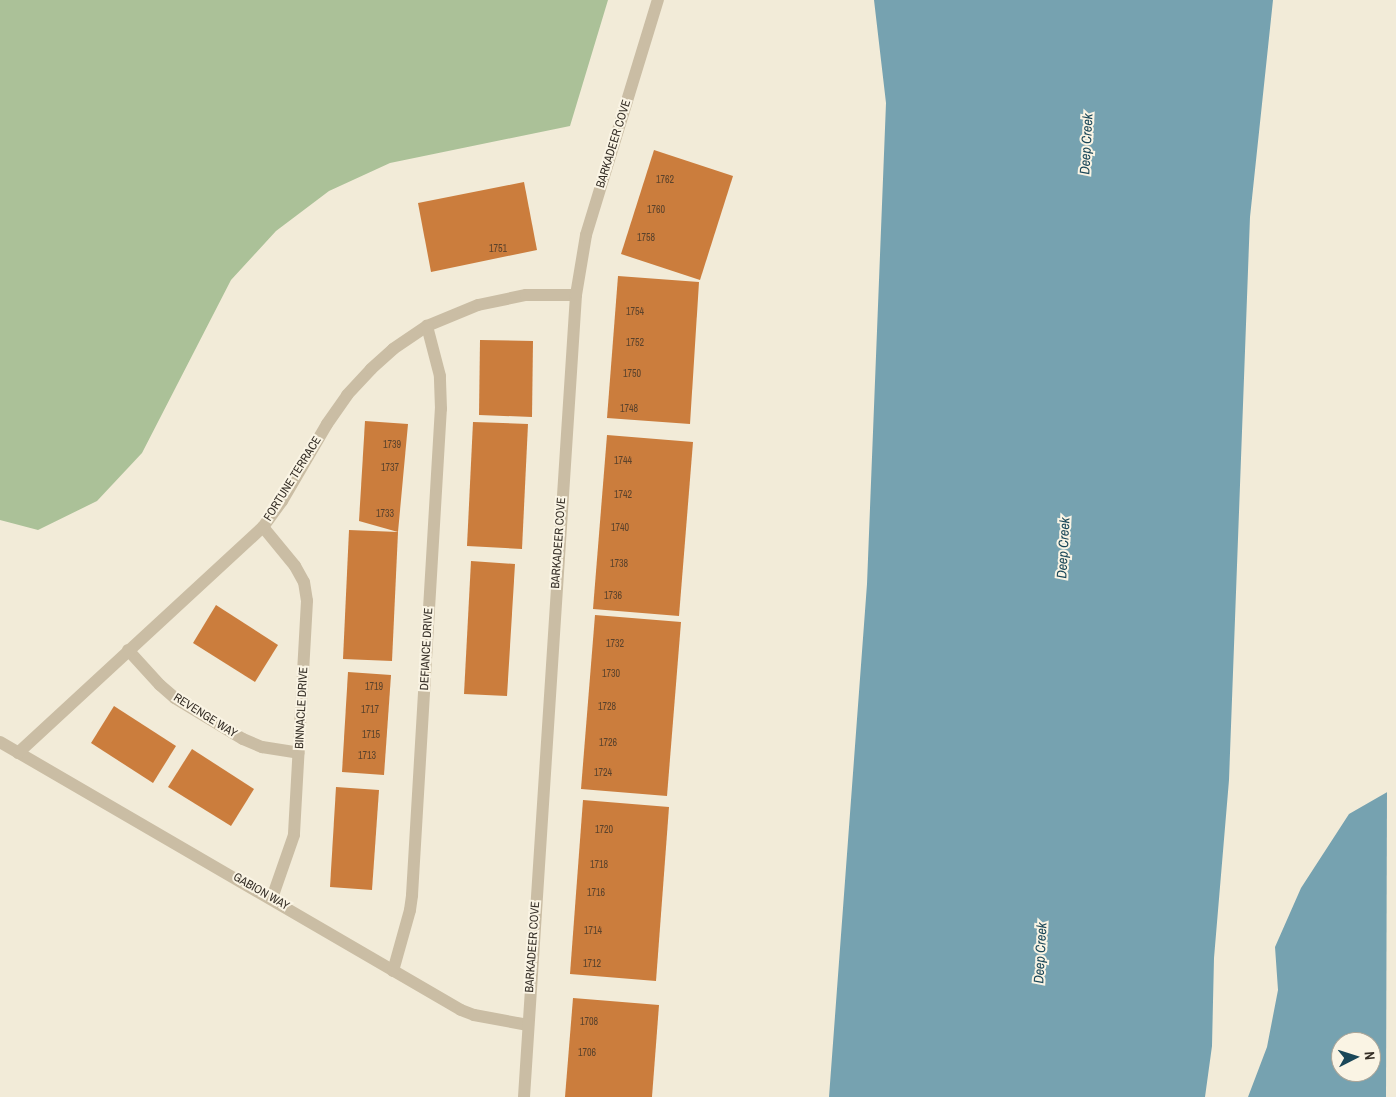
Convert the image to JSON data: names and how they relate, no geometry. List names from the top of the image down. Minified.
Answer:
{"streets":{"street":["BARKADEER COVE","FORTUNE TERRACE","DEFIANCE DRIVE","BINNACLE DRIVE","REVENGE WAY","GABION WAY"]},"crossings":[["BARKADEER COVE","FORTUNE TERRACE"],["BARKADEER COVE","GABION WAY"],["FORTUNE TERRACE","DEFIANCE DRIVE"],["FORTUNE TERRACE","BINNACLE DRIVE"],["FORTUNE TERRACE","REVENGE WAY"],["FORTUNE TERRACE","GABION WAY"],["DEFIANCE DRIVE","GABION WAY"],["BINNACLE DRIVE","REVENGE WAY"],["BINNACLE DRIVE","GABION WAY"]],"water":["Deep Creek"],"house_numbers":["1762","1760","1758","1751","1754","1752","1750","1748","1739","1744","1737","1742","1733","1740","1738","1736","1732","1730","1719","1728","1717","1715","1726","1713","1724","1720","1718","1716","1714","1712","1708","1706"],"north":"right"}
